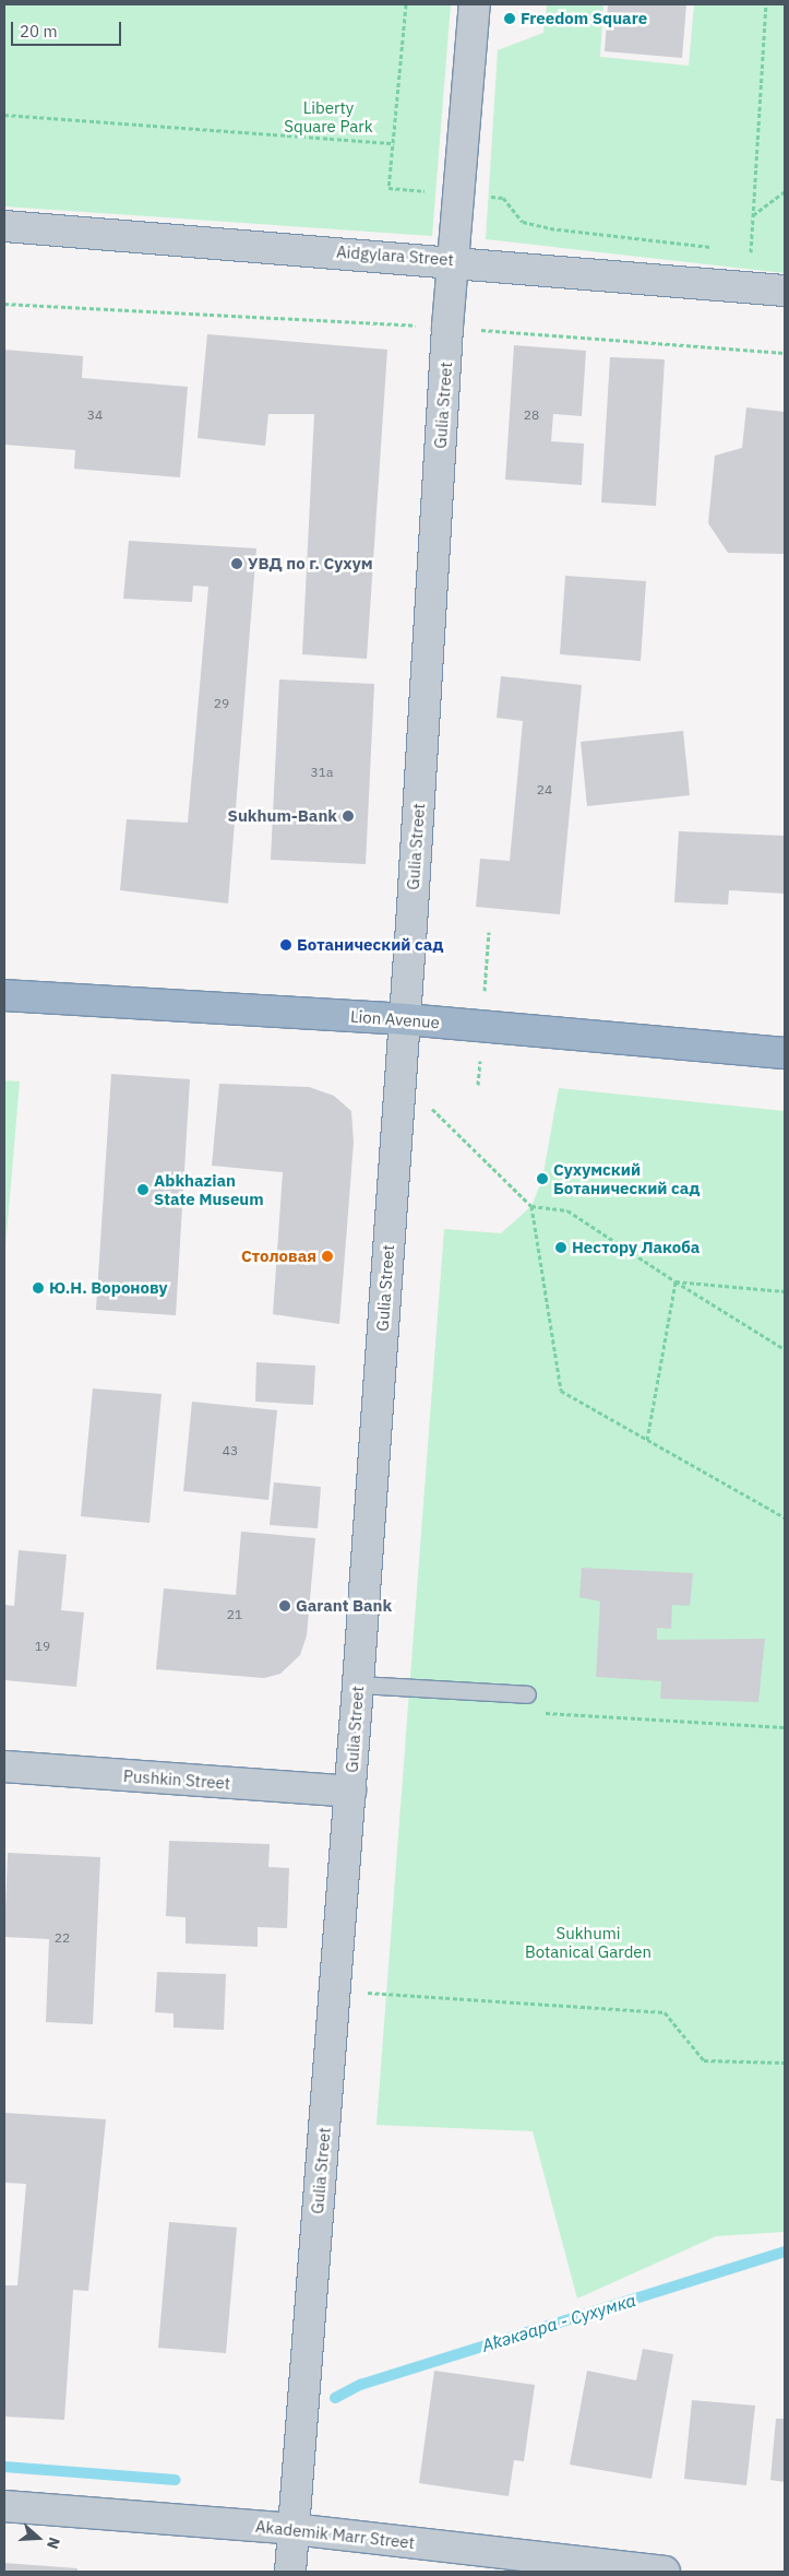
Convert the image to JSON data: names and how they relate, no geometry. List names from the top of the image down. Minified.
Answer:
{"streets":{"highway":["Lion Avenue"],"street":["Aidgylara Street","Gulia Street","Pushkin Street","Akademik Marr Street"]},"crossings":[["Aidgylara Street","Gulia Street"],["Gulia Street","Lion Avenue"],["Gulia Street","Pushkin Street"],["Gulia Street","Akademik Marr Street"]],"water":["Аҟәкәара - Сухумка"],"parks":["Liberty Square Park","Sukhumi Botanical Garden"],"places":["Freedom Square","УВД по г. Сухум","Sukhum-Bank","Ботанический сад","Сухумский Ботанический сад","Abkhazian State Museum","Нестору Лакоба","Столовая","Ю.Н. Воронову","Garant Bank"],"house_numbers":["34","28","29","31а","24","43","21","19","22"],"scale_bar":"20 m","north":"right"}
